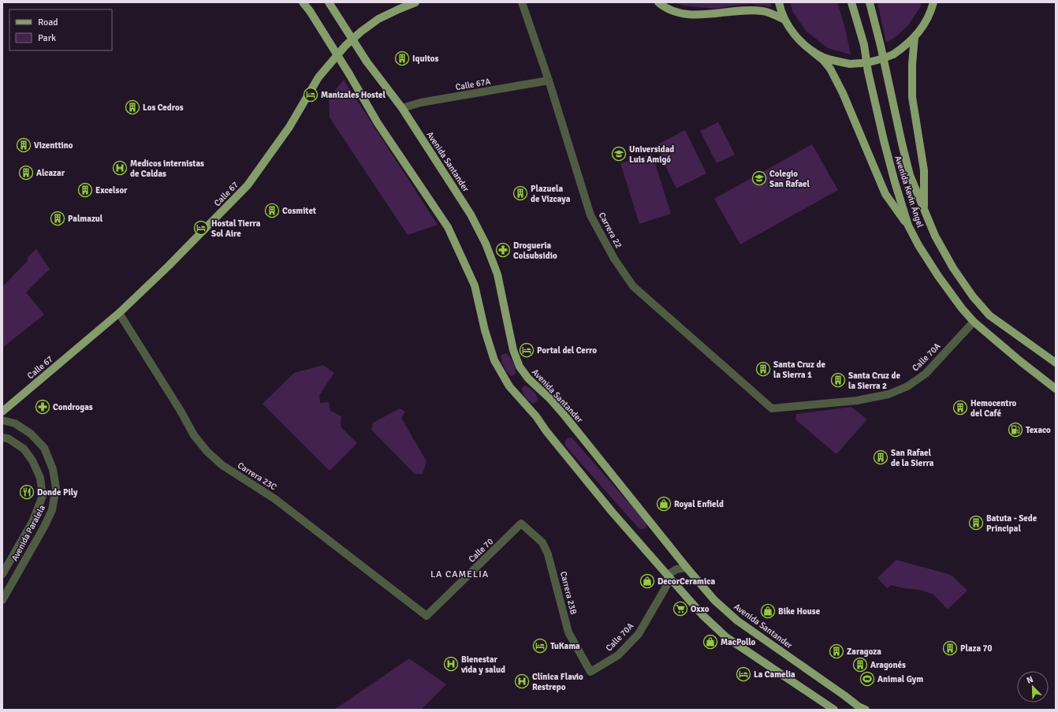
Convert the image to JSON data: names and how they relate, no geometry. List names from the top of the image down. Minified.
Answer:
{"streets":{"main road":["Avenida Santander","Avenida Kevin Ángel","Calle 67"],"street":["Calle 67A","Carrera 22","Calle 70A","Carrera 23C","Avenida Paralela","Calle 70","Carrera 23B"]},"crossings":[["Calle 67A","Avenida Santander"],["Calle 67A","Carrera 22"],["Avenida Kevin Ángel","Calle 70A"],["Calle 67","Carrera 23C"],["Carrera 22","Calle 70A"],["Calle 70A","Carrera 23B"],["Carrera 23C","Calle 70"],["Calle 70","Carrera 23B"]],"districts":["LA CAMELIA"],"places":{"building":["Iquitos","Los Cedros","Vizenttino","Alcazar","Excelsor","Plazuela de Vizcaya","Cosmitet","Palmazul","Santa Cruz de la Sierra 1","Santa Cruz de la Sierra 2","Hemocentro del Café","San Rafael de la Sierra","Batuta - Sede Principal","Plaza 70","Zaragoza","Aragonés"],"hotel":["Manizales Hostel","Hostal Tierra Sol Aire","Portal del Cerro","TuKama","La Camelia"],"school or university":["Universidad Luis Amigó","Colegio San Rafael"],"hospital":["Medicos internistas de Caldas","Bienestar vida y salud","Clínica Flavio Restrepo"],"pharmacy":["Drogueria Colsubsidio","Condrogas"],"fuel station":["Texaco"],"restaurant":["Donde Pily"],"shop":["Royal Enfield","DecorCeramica","Bike House","MacPollo"],"supermarket":["Oxxo"],"sports":["Animal Gym"]},"legend":["Road","Park"],"north":"top left"}
